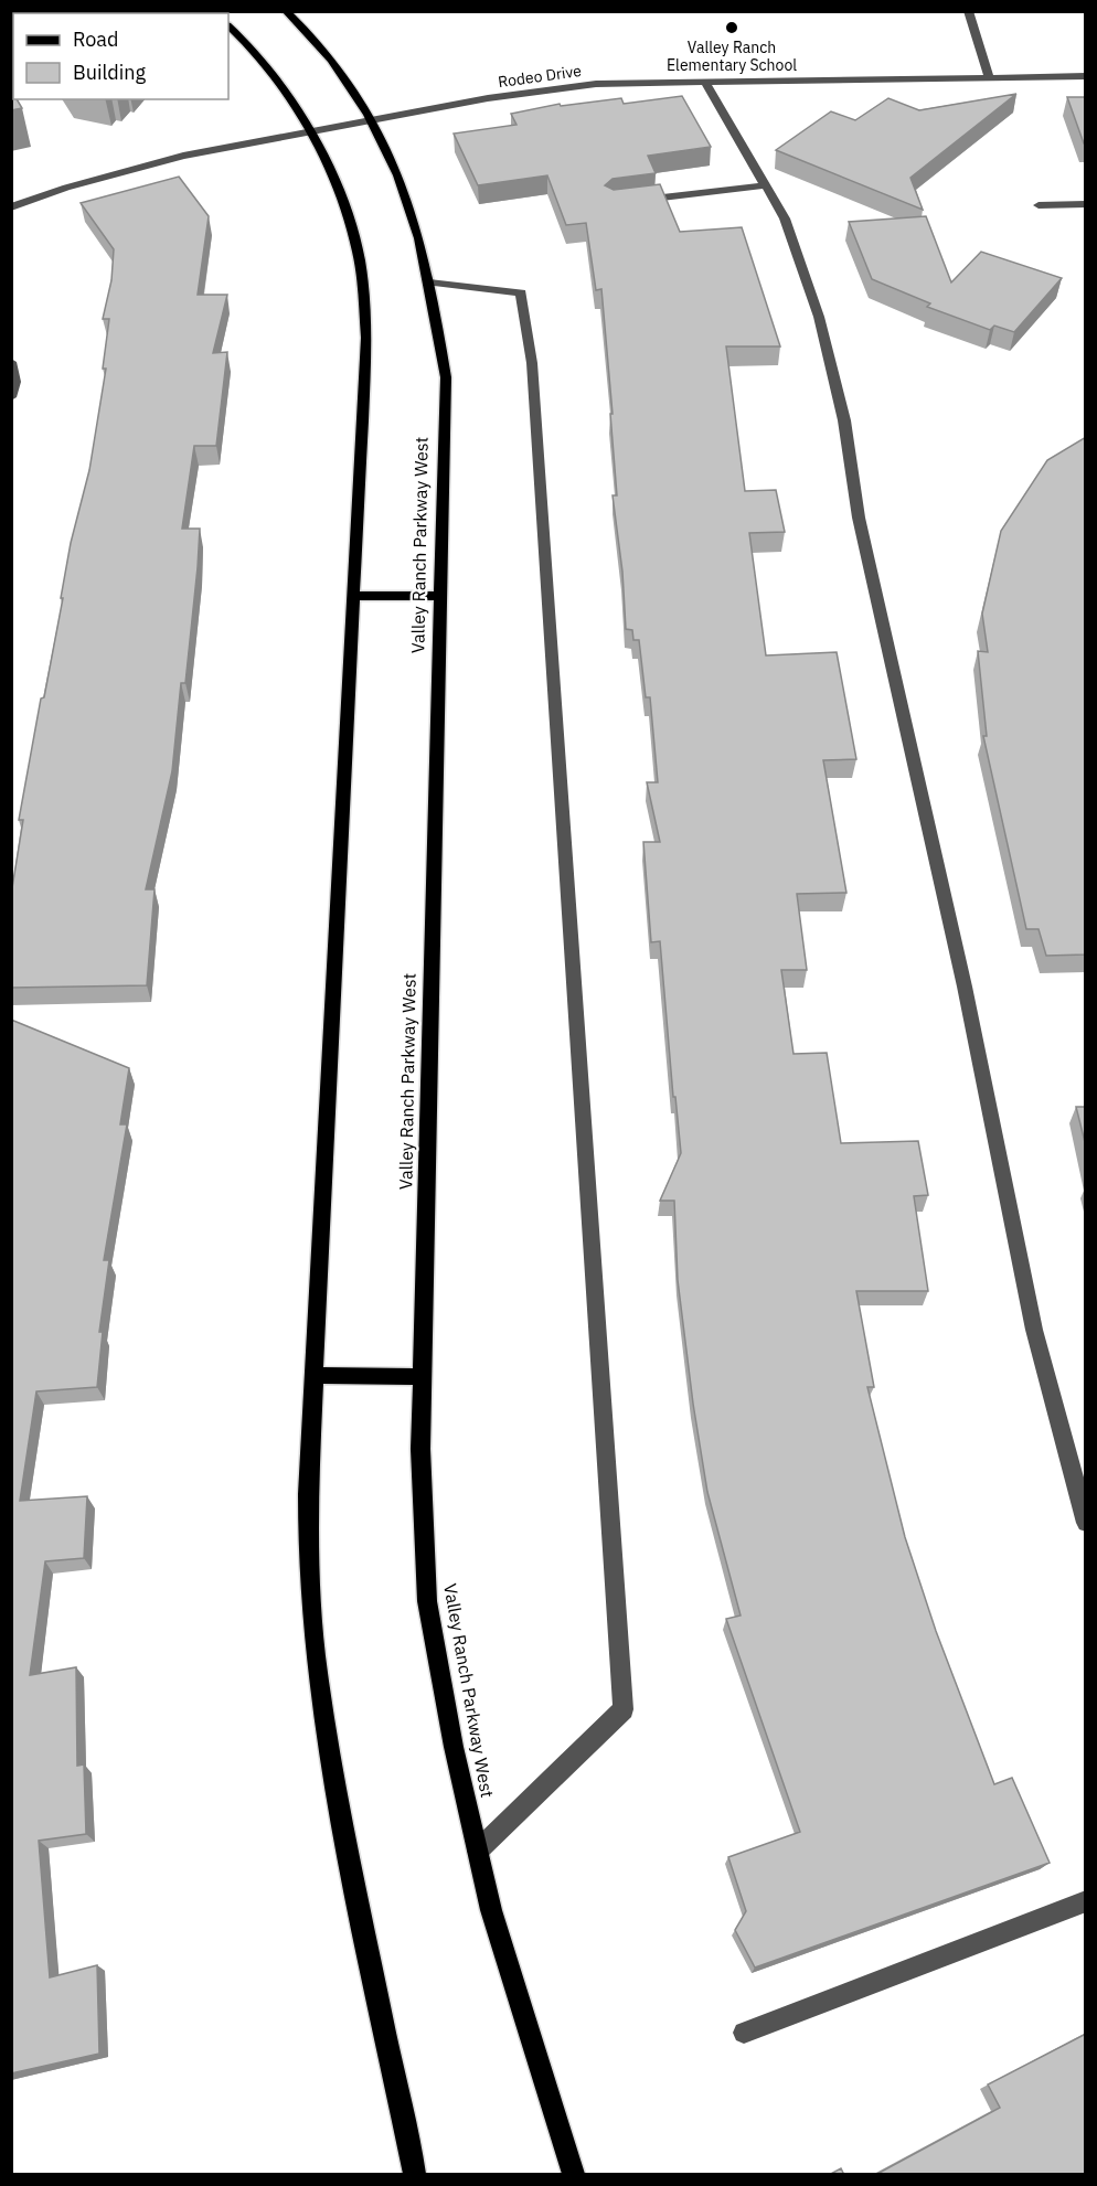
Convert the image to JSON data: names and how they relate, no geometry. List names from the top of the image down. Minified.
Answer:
{"streets":{"main road":["Valley Ranch Parkway West"],"street":["Rodeo Drive"]},"crossings":[["Rodeo Drive","Valley Ranch Parkway West"]],"places":["Valley Ranch Elementary School"],"legend":["Road","Building"]}
